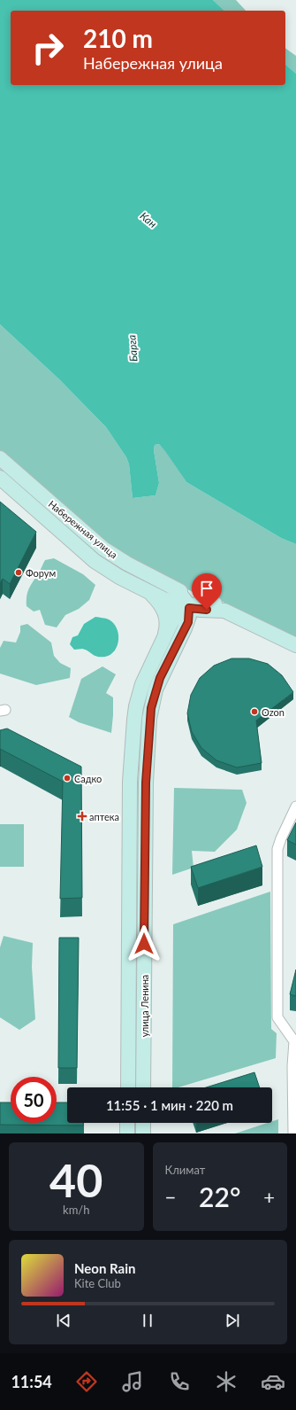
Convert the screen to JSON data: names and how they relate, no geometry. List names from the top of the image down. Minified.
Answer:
{"streets":{"main road":["Набережная улица","улица Ленина"]},"crossings":[["Набережная улица","улица Ленина"]],"water":["Кан","Барга"],"places":{"other":["Форум","Ozon","Садко"],"health":["аптека"]},"page":{"turn":["210 m","Набережная улица"],"limit":"50","trip":"11:55 · 1 мин · 220 m","tile":[["40","km/h"],"Климат"],"heat":["−","22°","+"],"song":["Neon Rain","Kite Club"],"tabs":"11:54"}}
